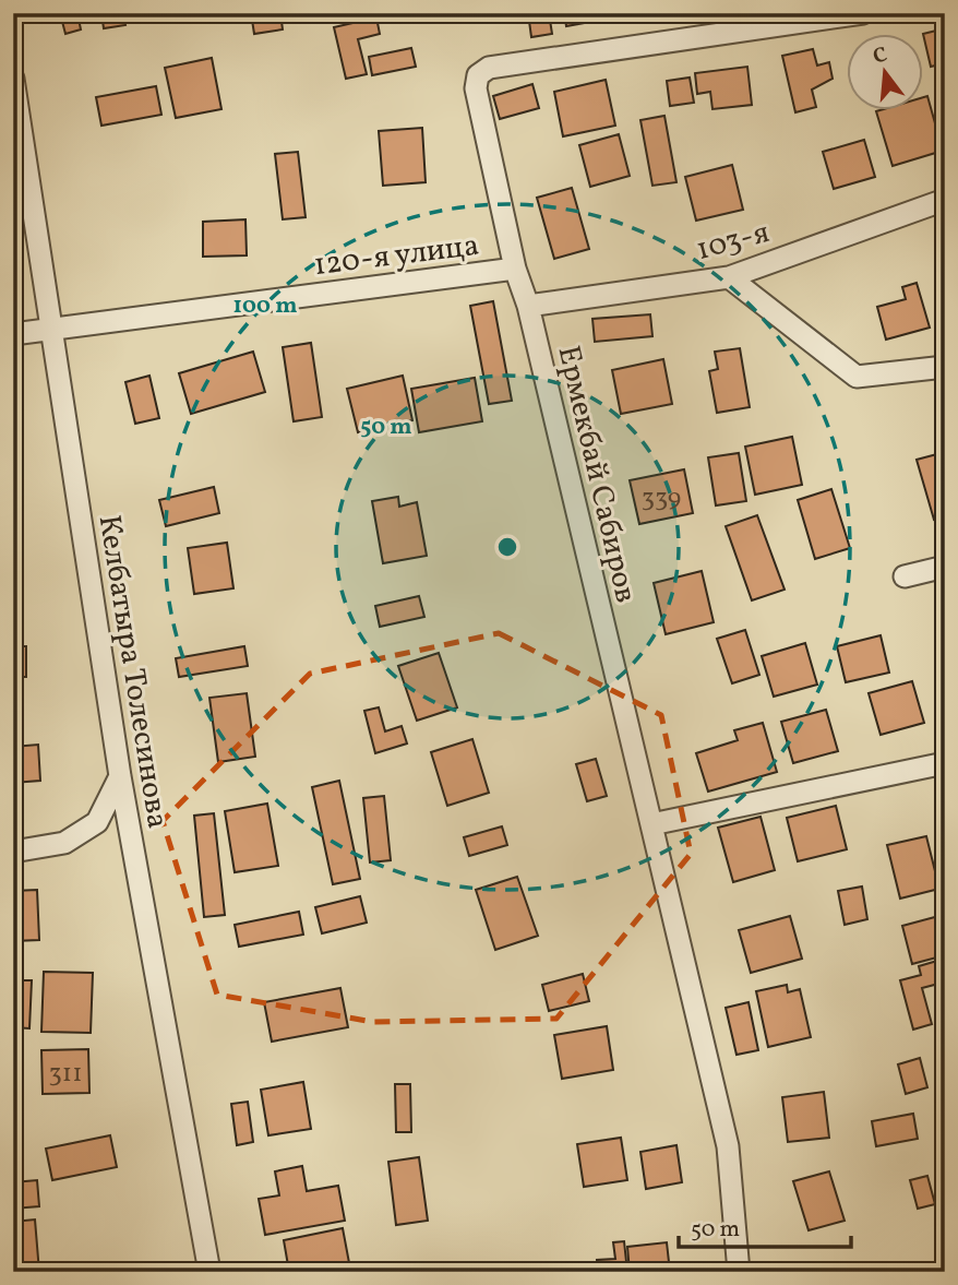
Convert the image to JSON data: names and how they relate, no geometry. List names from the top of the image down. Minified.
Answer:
{"streets":{"street":["103-я","120-я улица","Ермекбай Сабиров","Келбатыра Толесинова"]},"crossings":[["103-я","Ермекбай Сабиров"],["120-я улица","Ермекбай Сабиров"],["120-я улица","Келбатыра Толесинова"]],"house_numbers":["339","311"],"scale_bar":"50 m","north":"top","rings":["100 m","50 m"]}
